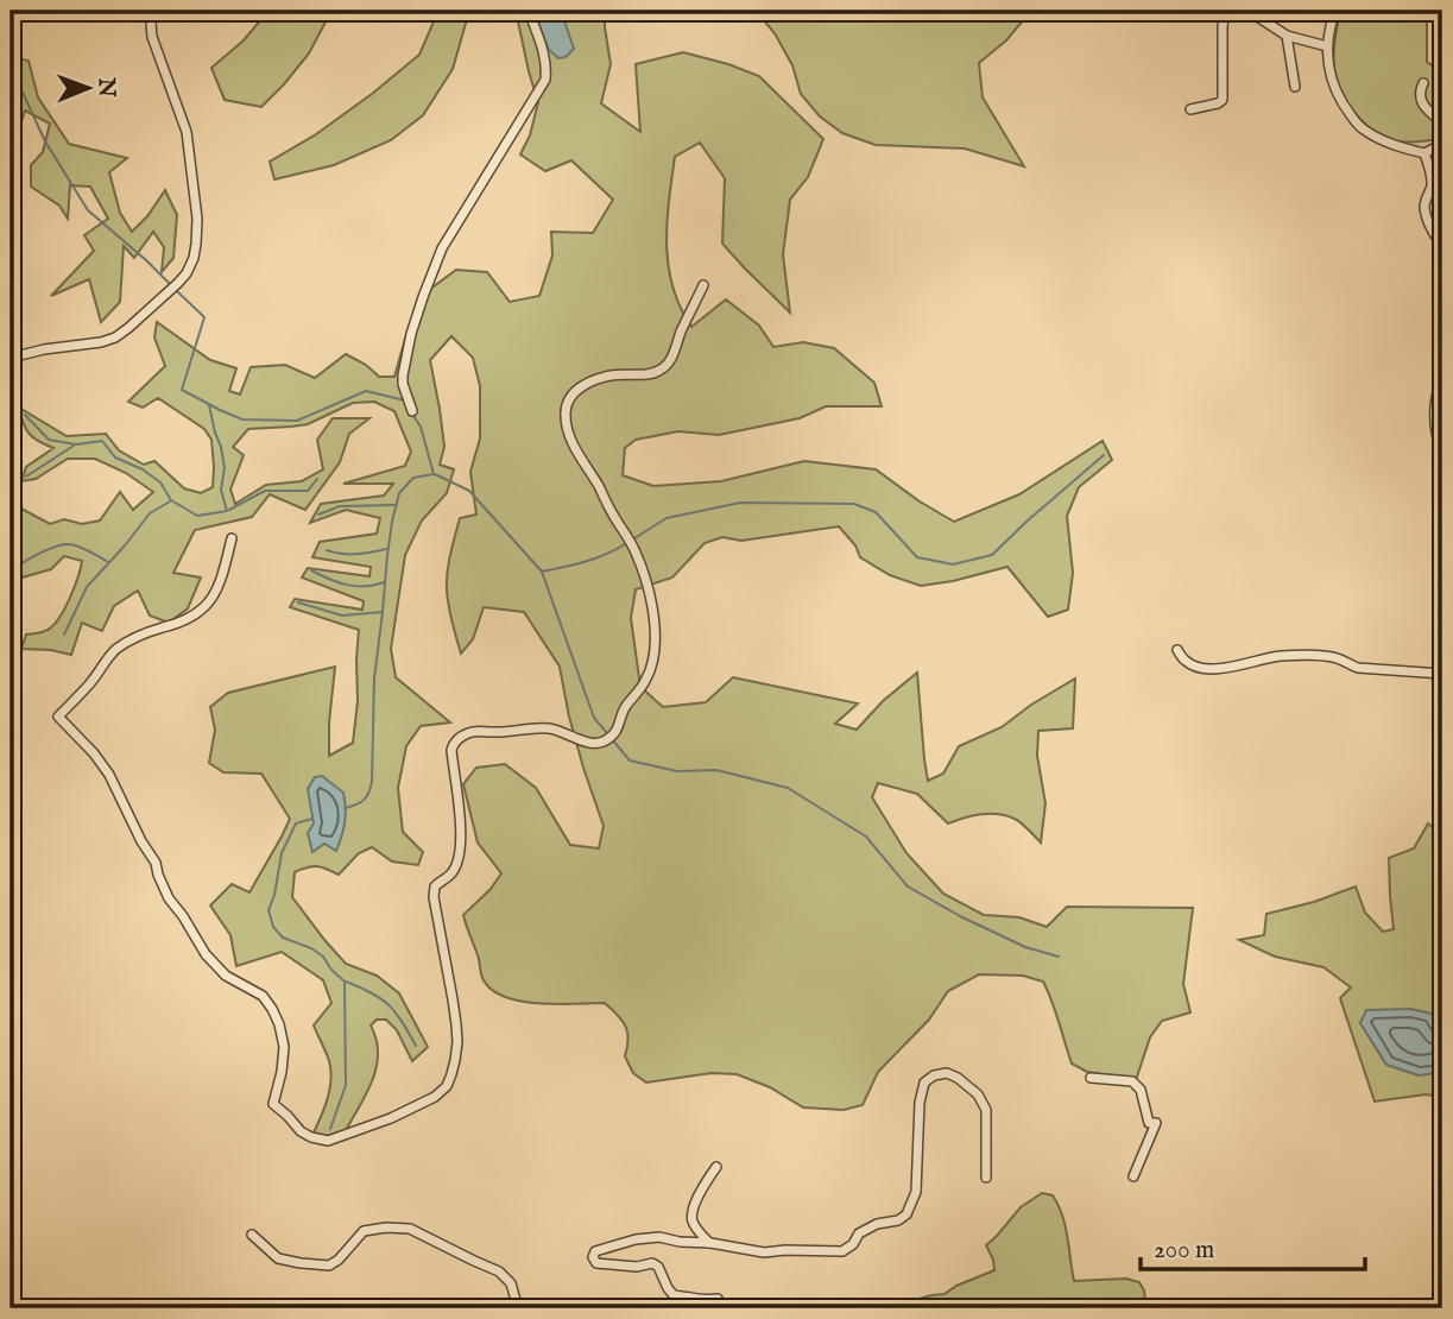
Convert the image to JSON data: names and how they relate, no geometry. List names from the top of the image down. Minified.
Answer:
{"scale_bar":"200 m","north":"right"}
